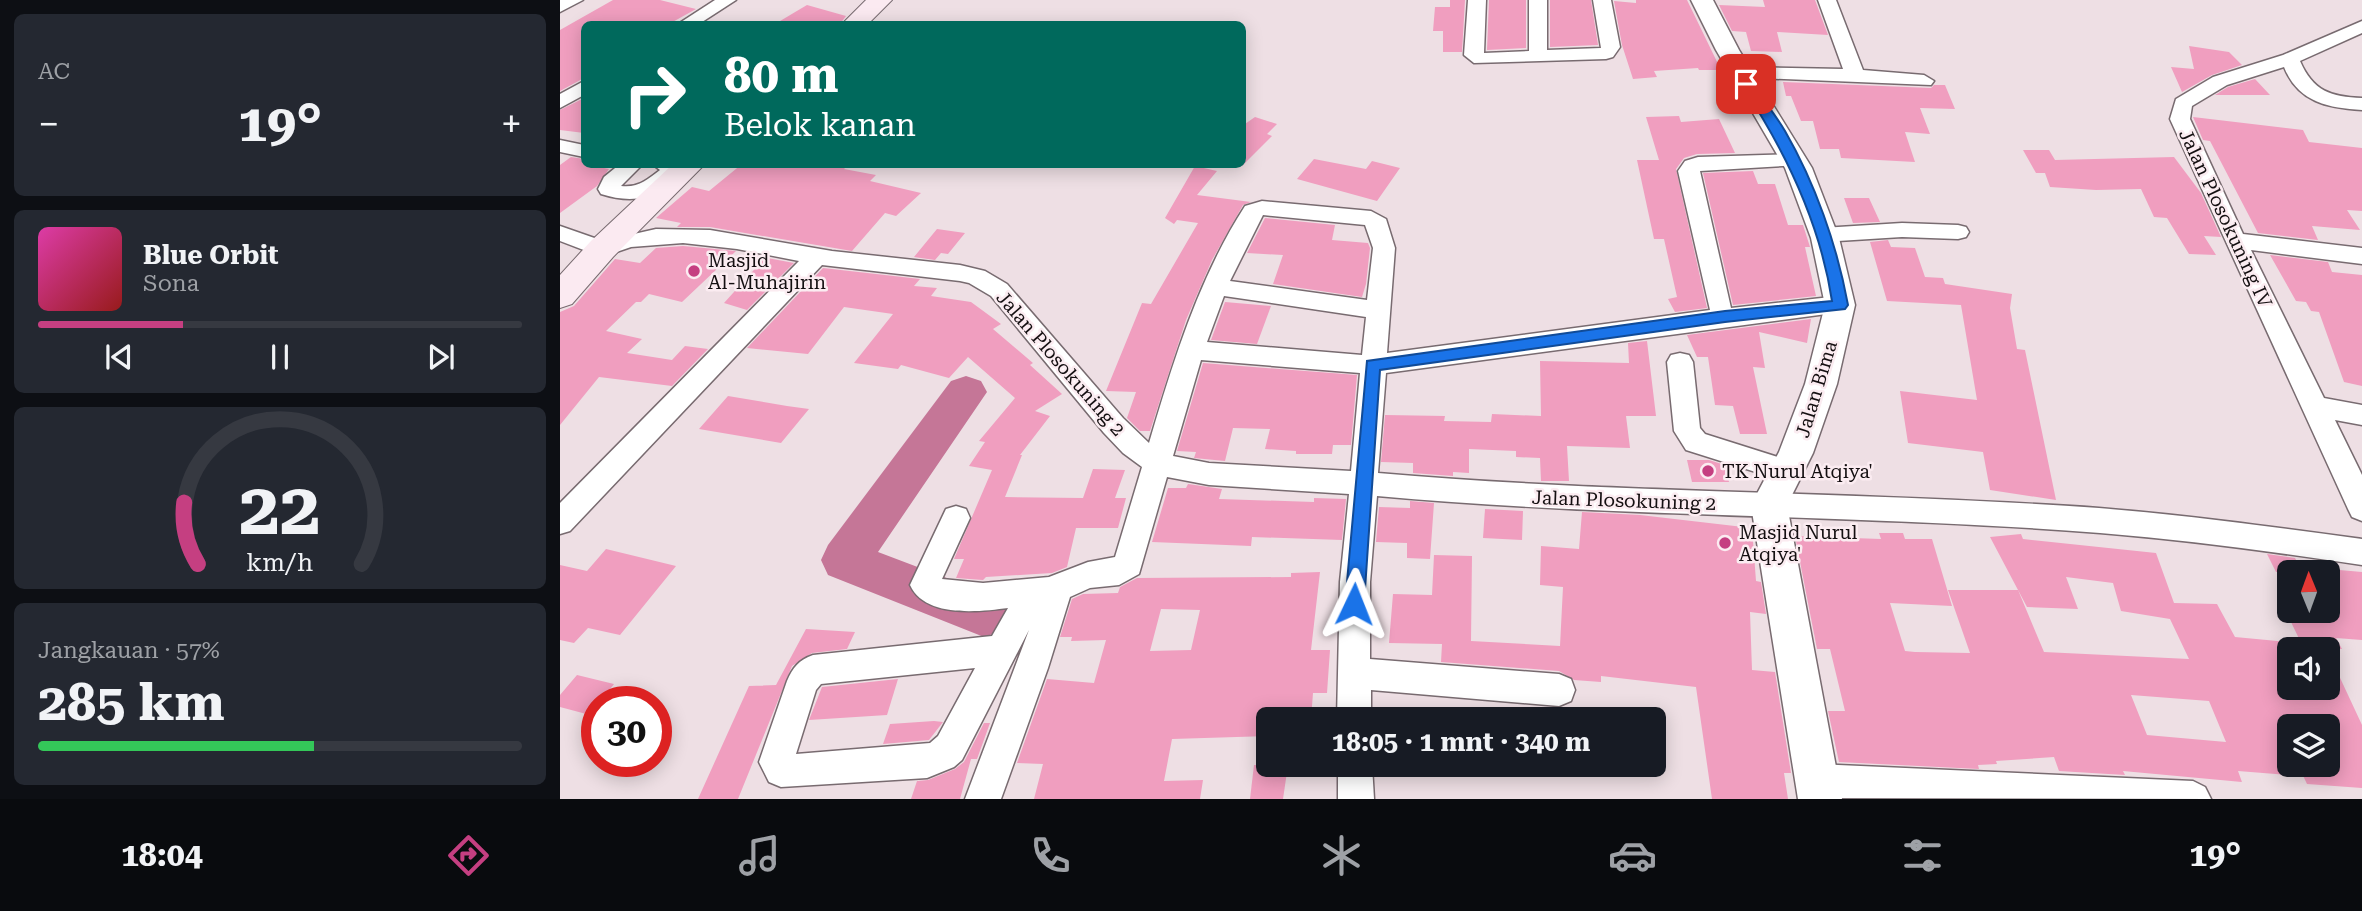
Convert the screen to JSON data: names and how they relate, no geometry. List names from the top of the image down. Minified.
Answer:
{"streets":{"street":["Jalan Plosokuning IV","Jalan Plosokuning 2","Jalan Bima"]},"crossings":[["Jalan Plosokuning 2","Jalan Bima"]],"places":["Masjid Al-Muhajirin","TK Nurul Atqiya'","Masjid Nurul Atqiya'"],"north":"top","page":{"tile":["AC",["Jangkauan · 57%","285 km"]],"turn":["80 m","Belok kanan"],"heat":["−","19°","+"],"song":["Blue Orbit","Sona"],"limit":"30","trip":"18:05 · 1 mnt · 340 m","tabs":["18:04","19°"],"gauge":["22","km/h"]}}
